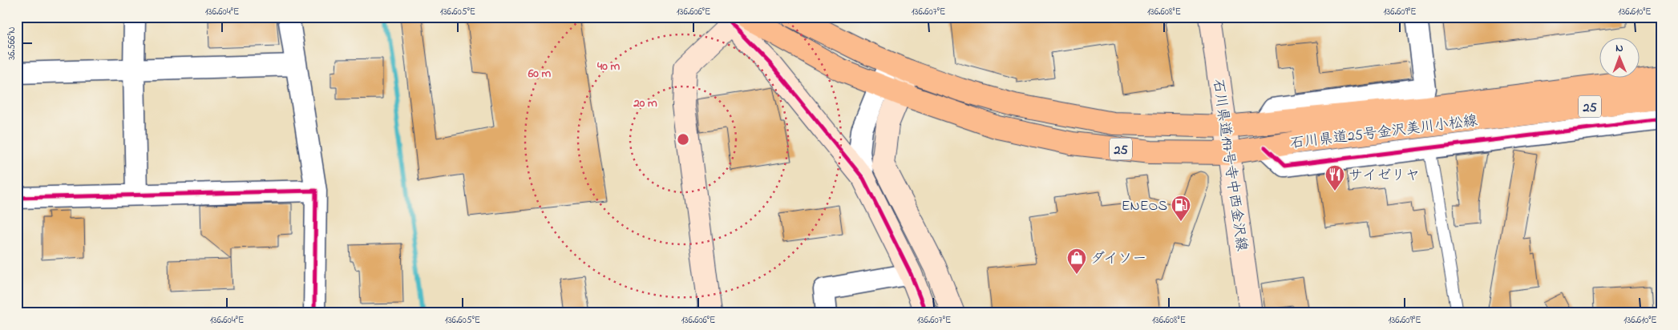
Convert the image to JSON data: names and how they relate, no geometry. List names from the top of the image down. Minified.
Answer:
{"streets":{"main road":["25","石川県道25号金沢美川小松線"],"street":["石川県道197号寺中西金沢線"]},"crossings":[["25","石川県道25号金沢美川小松線"],["石川県道25号金沢美川小松線","石川県道197号寺中西金沢線"]],"places":{"restaurant":["サイゼリヤ"],"fuel station":["ENEOS"],"shop":["ダイソー"]},"north":"top","coordinates":["136.604°E","136.605°E","136.606°E","136.607°E","136.608°E","136.609°E","136.610°E","36.566°N"],"rings":["40 m","60 m","20 m"]}
